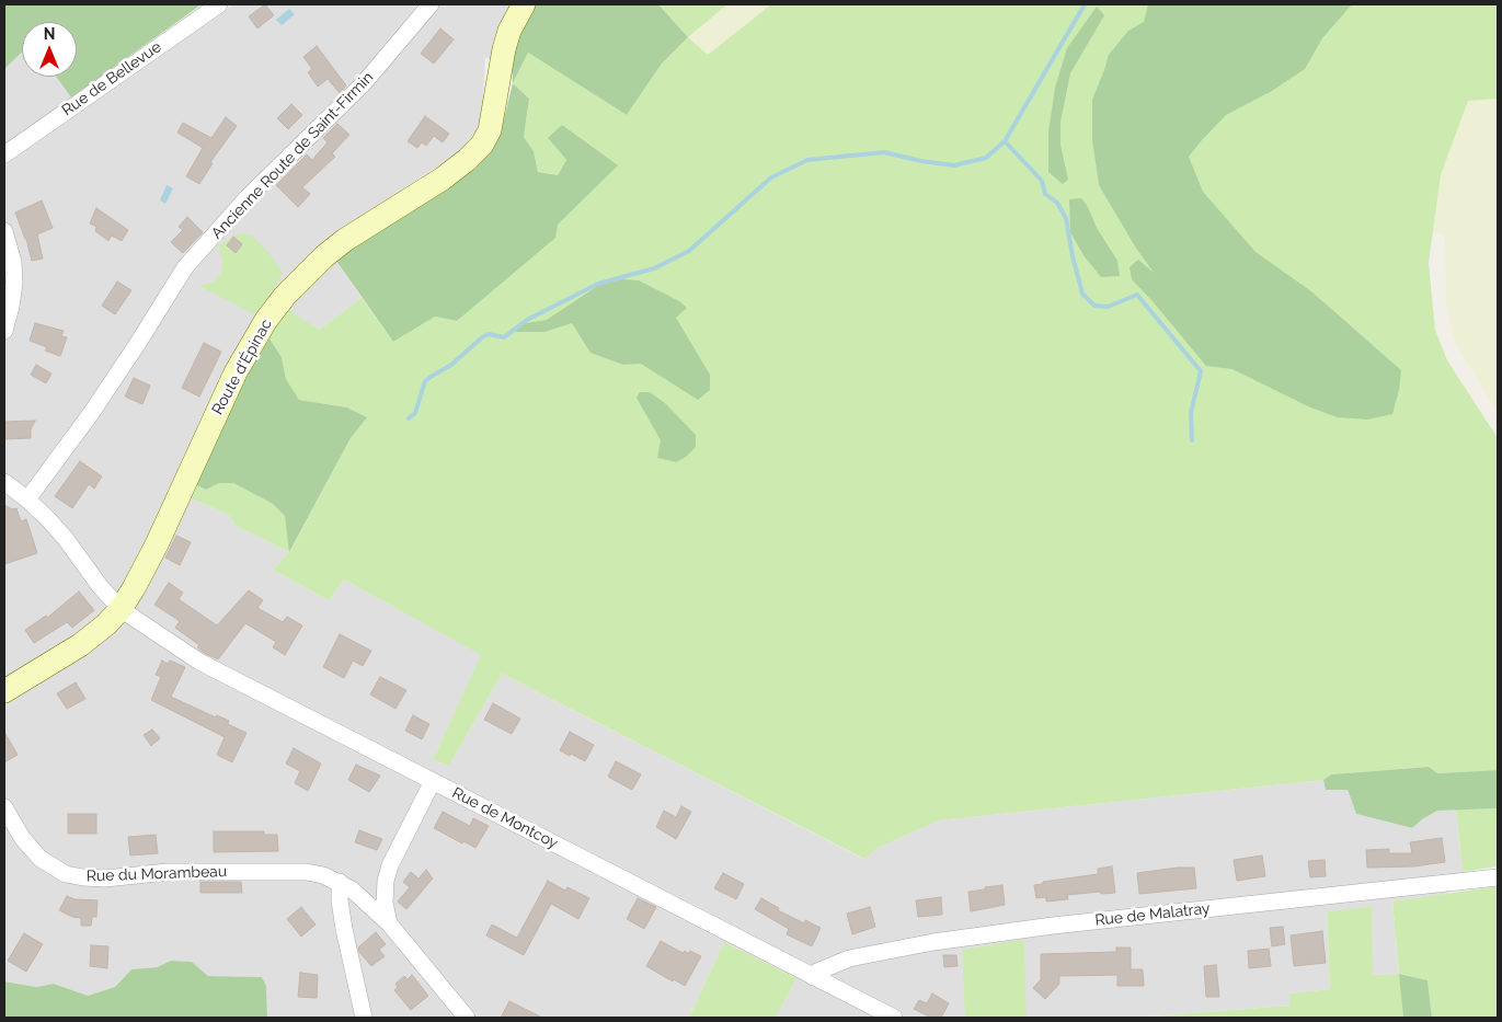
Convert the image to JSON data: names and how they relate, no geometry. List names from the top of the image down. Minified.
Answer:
{"streets":{"main road":["Route d'Épinac"],"street":["Rue de Bellevue","Ancienne Route de Saint-Firmin","Rue de Montcoy","Rue du Morambeau","Rue de Malatray"]},"crossings":[["Ancienne Route de Saint-Firmin","Rue de Montcoy"],["Route d'Épinac","Rue de Montcoy"],["Rue de Montcoy","Rue de Malatray"]],"north":"top"}
